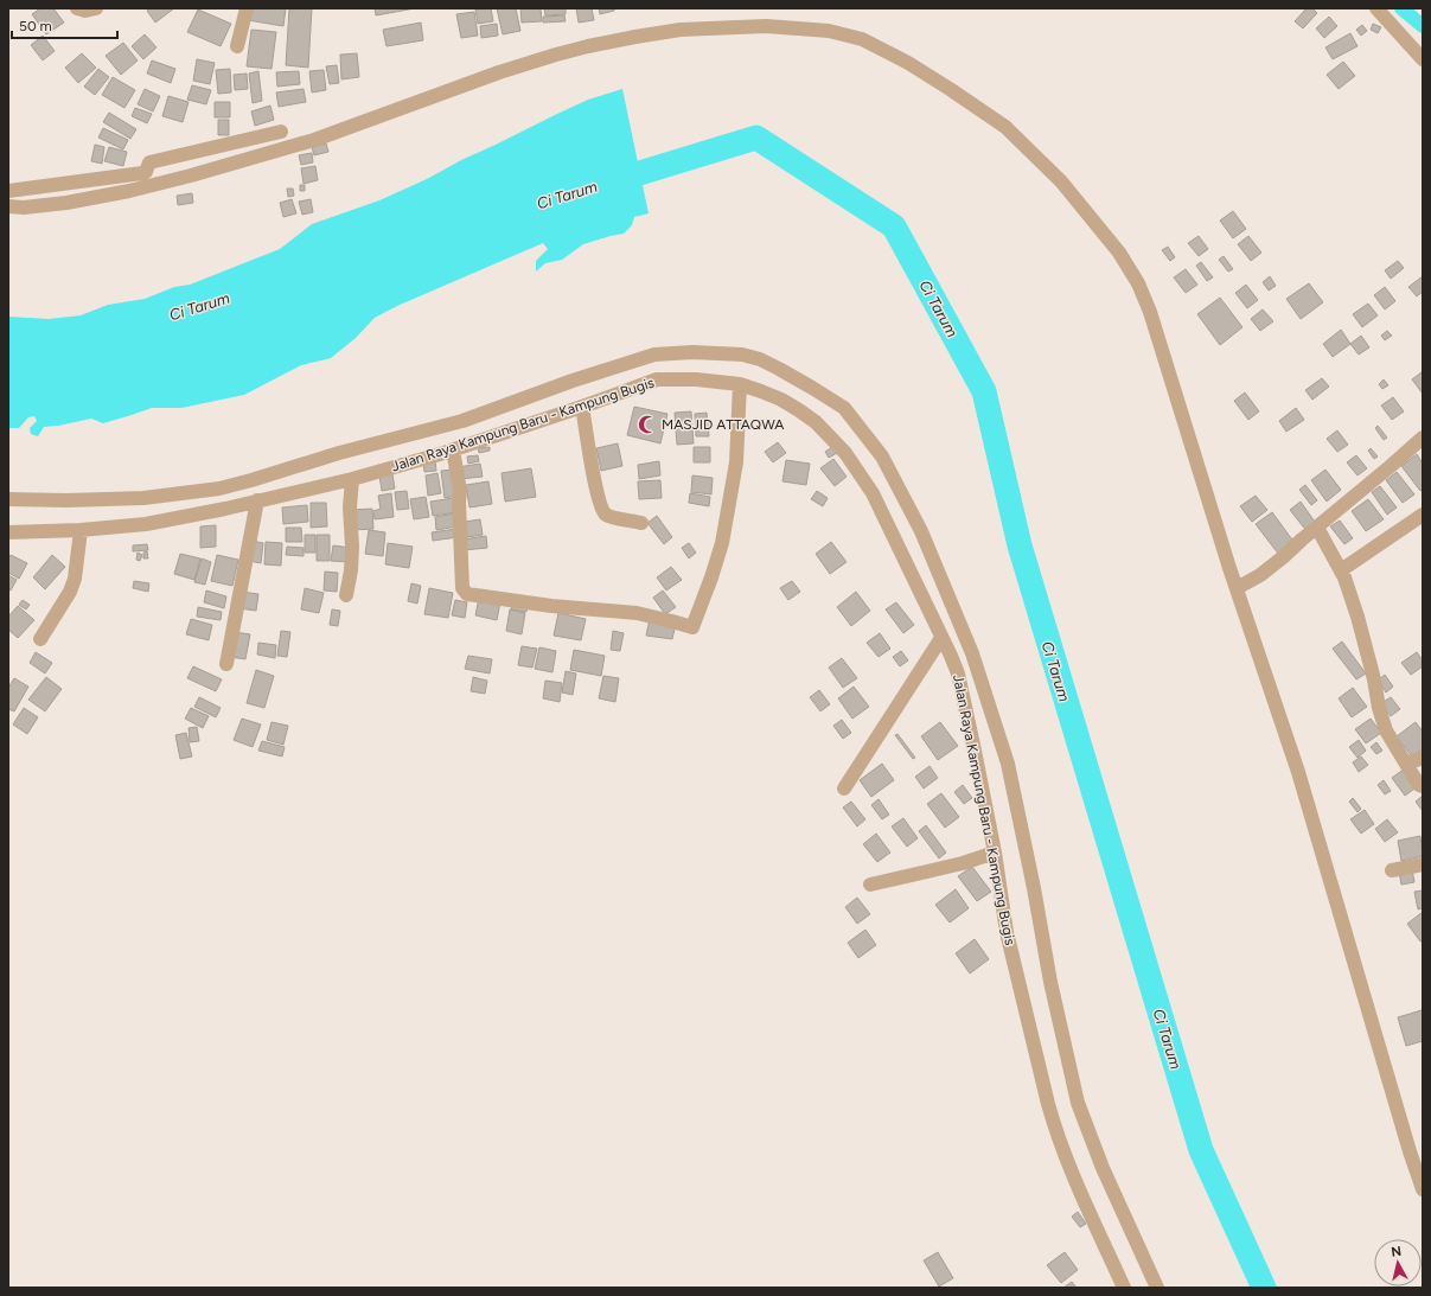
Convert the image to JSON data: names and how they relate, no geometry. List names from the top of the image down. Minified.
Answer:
{"streets":{"street":["Jalan Raya Kampung Baru - Kampung Bugis"]},"water":["Ci Tarum"],"places":{"mosque":["MASJID ATTAQWA"]},"scale_bar":"50 m","north":"top"}
